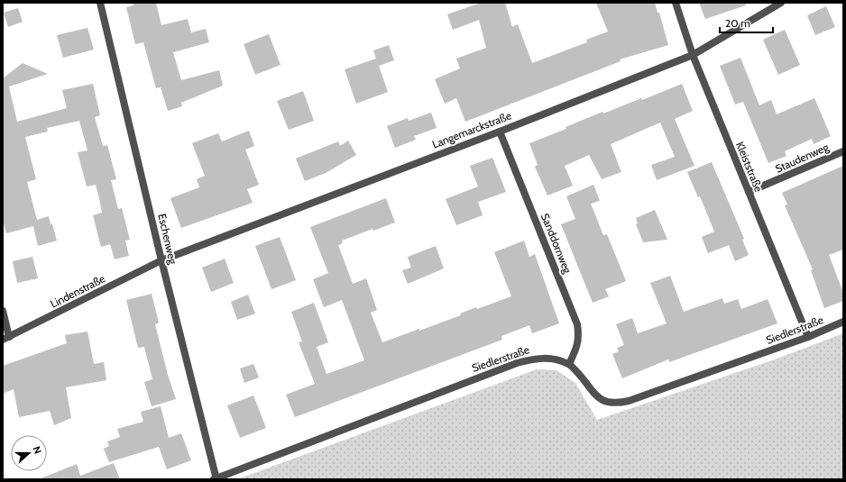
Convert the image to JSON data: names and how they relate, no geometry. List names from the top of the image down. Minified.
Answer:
{"streets":{"street":["Langemarckstraße","Staudenweg","Kleiststraße","Eschenweg","Sanddornweg","Lindenstraße","Siedlerstraße"]},"crossings":[["Langemarckstraße","Kleiststraße"],["Langemarckstraße","Eschenweg"],["Langemarckstraße","Sanddornweg"],["Langemarckstraße","Lindenstraße"],["Staudenweg","Kleiststraße"],["Kleiststraße","Siedlerstraße"],["Eschenweg","Lindenstraße"],["Eschenweg","Siedlerstraße"],["Sanddornweg","Siedlerstraße"]],"scale_bar":"20 m","north":"right"}
